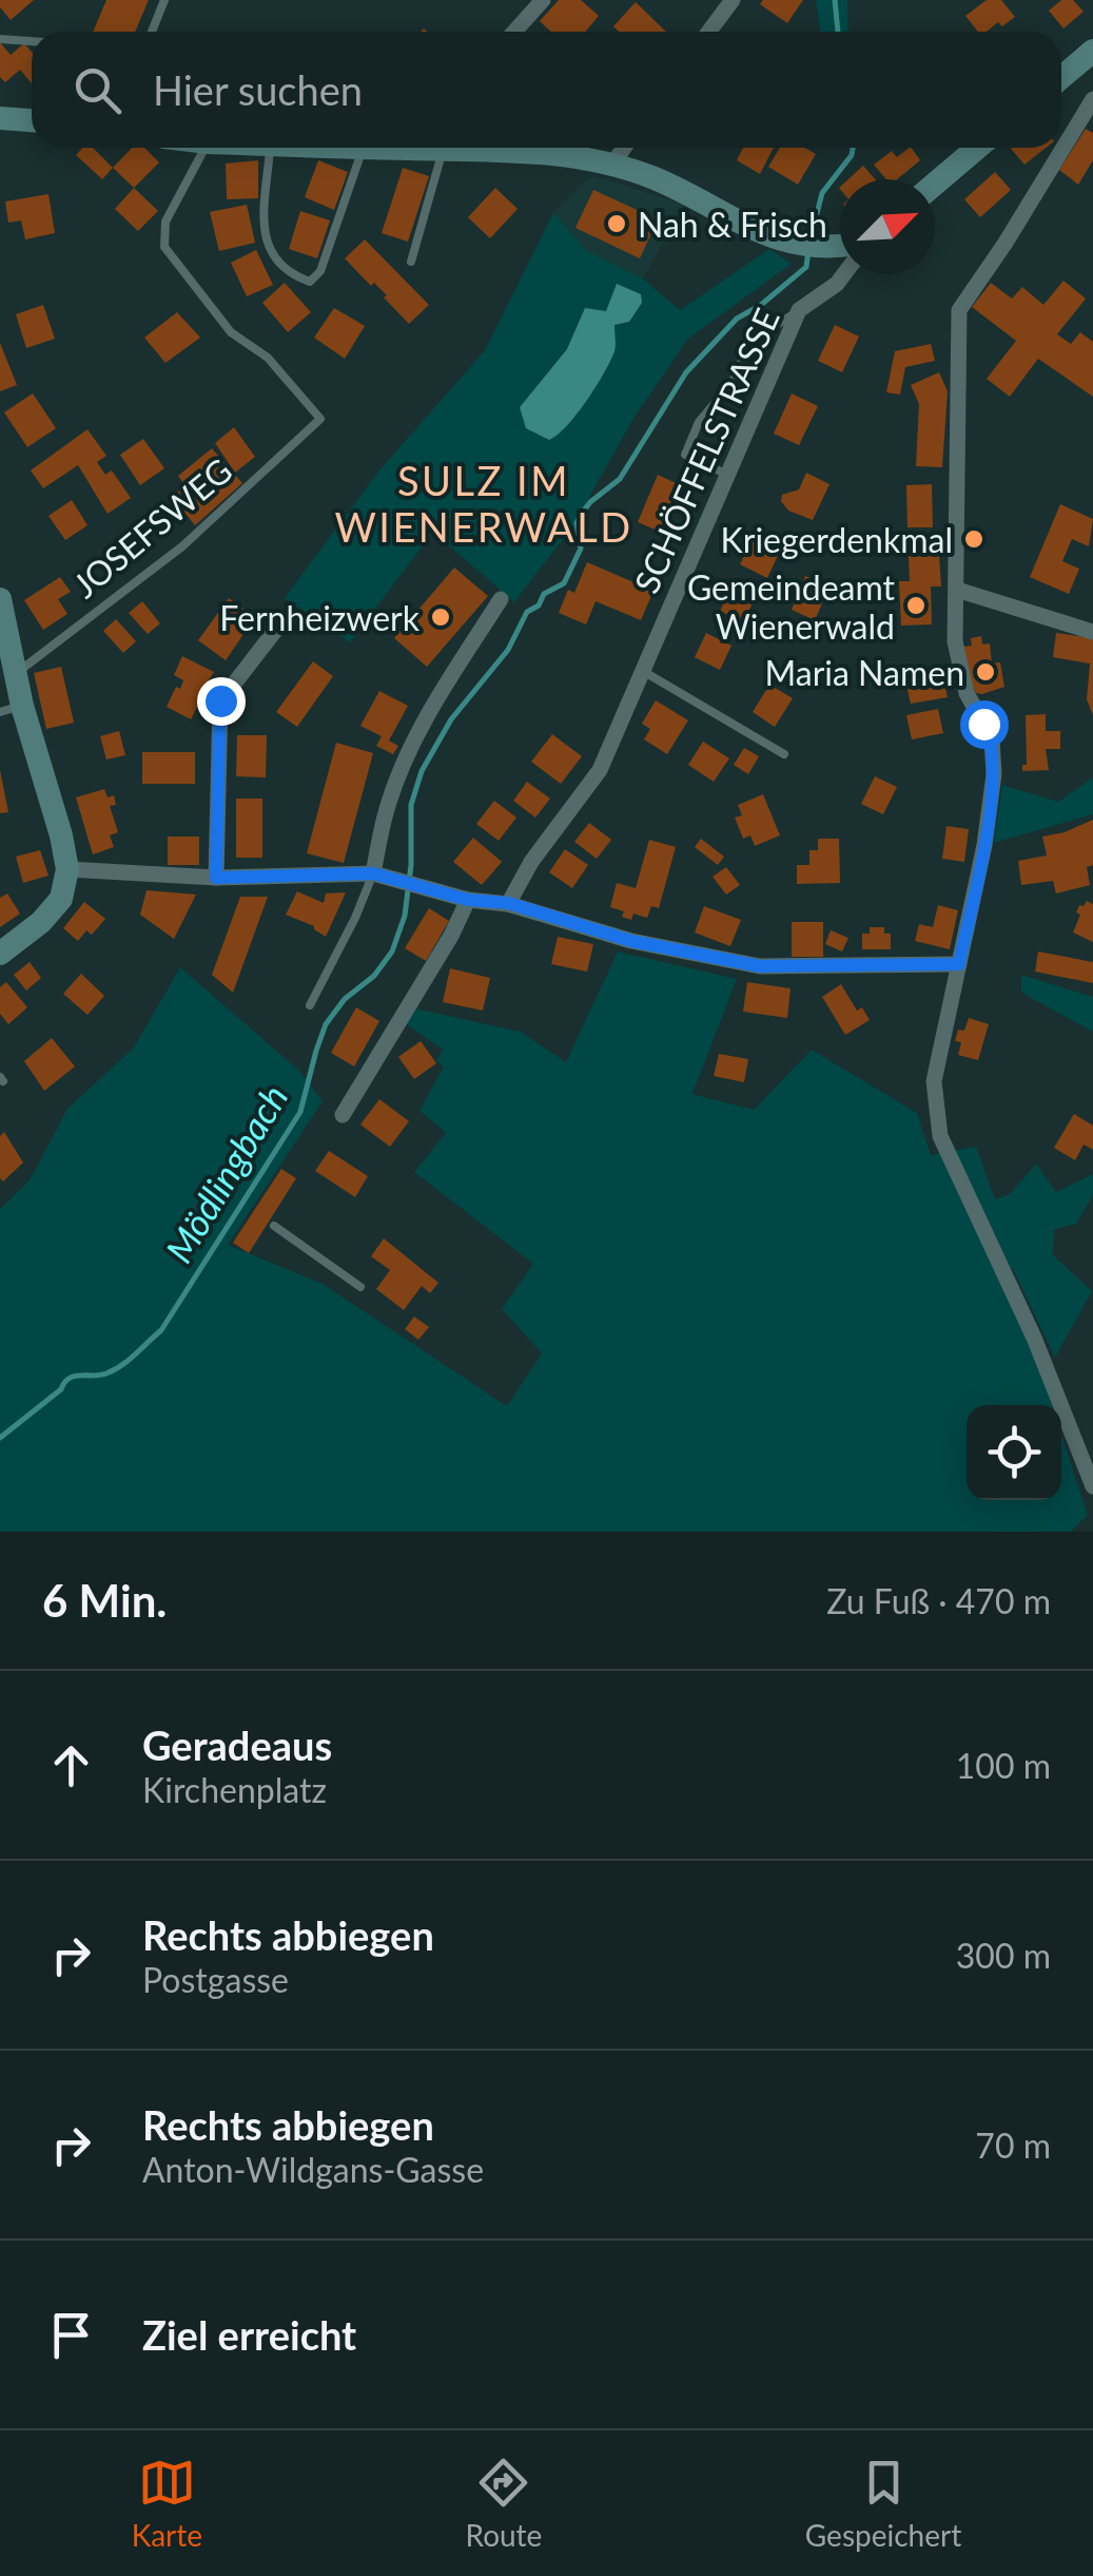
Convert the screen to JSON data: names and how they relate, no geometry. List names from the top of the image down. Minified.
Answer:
{"streets":{"street":["SCHÖFFELSTRASSE"],"lane":["JOSEFSWEG"]},"districts":["SULZ IM WIENERWALD"],"water":["Mödlingbach"],"places":["Nah & Frisch","Kriegerdenkmal","Gemeindeamt Wienerwald","Fernheizwerk","Maria Namen"],"north":"top right","page":{"search":"Hier suchen","heading":["6 Min.","Zu Fuß · 470 m"],"list":[["Geradeaus","Kirchenplatz","100 m"],["Rechts abbiegen","Postgasse","300 m"],["Rechts abbiegen","Anton-Wildgans-Gasse","70 m"],"Ziel erreicht"],"nav":["Karte","Route","Gespeichert"]}}
